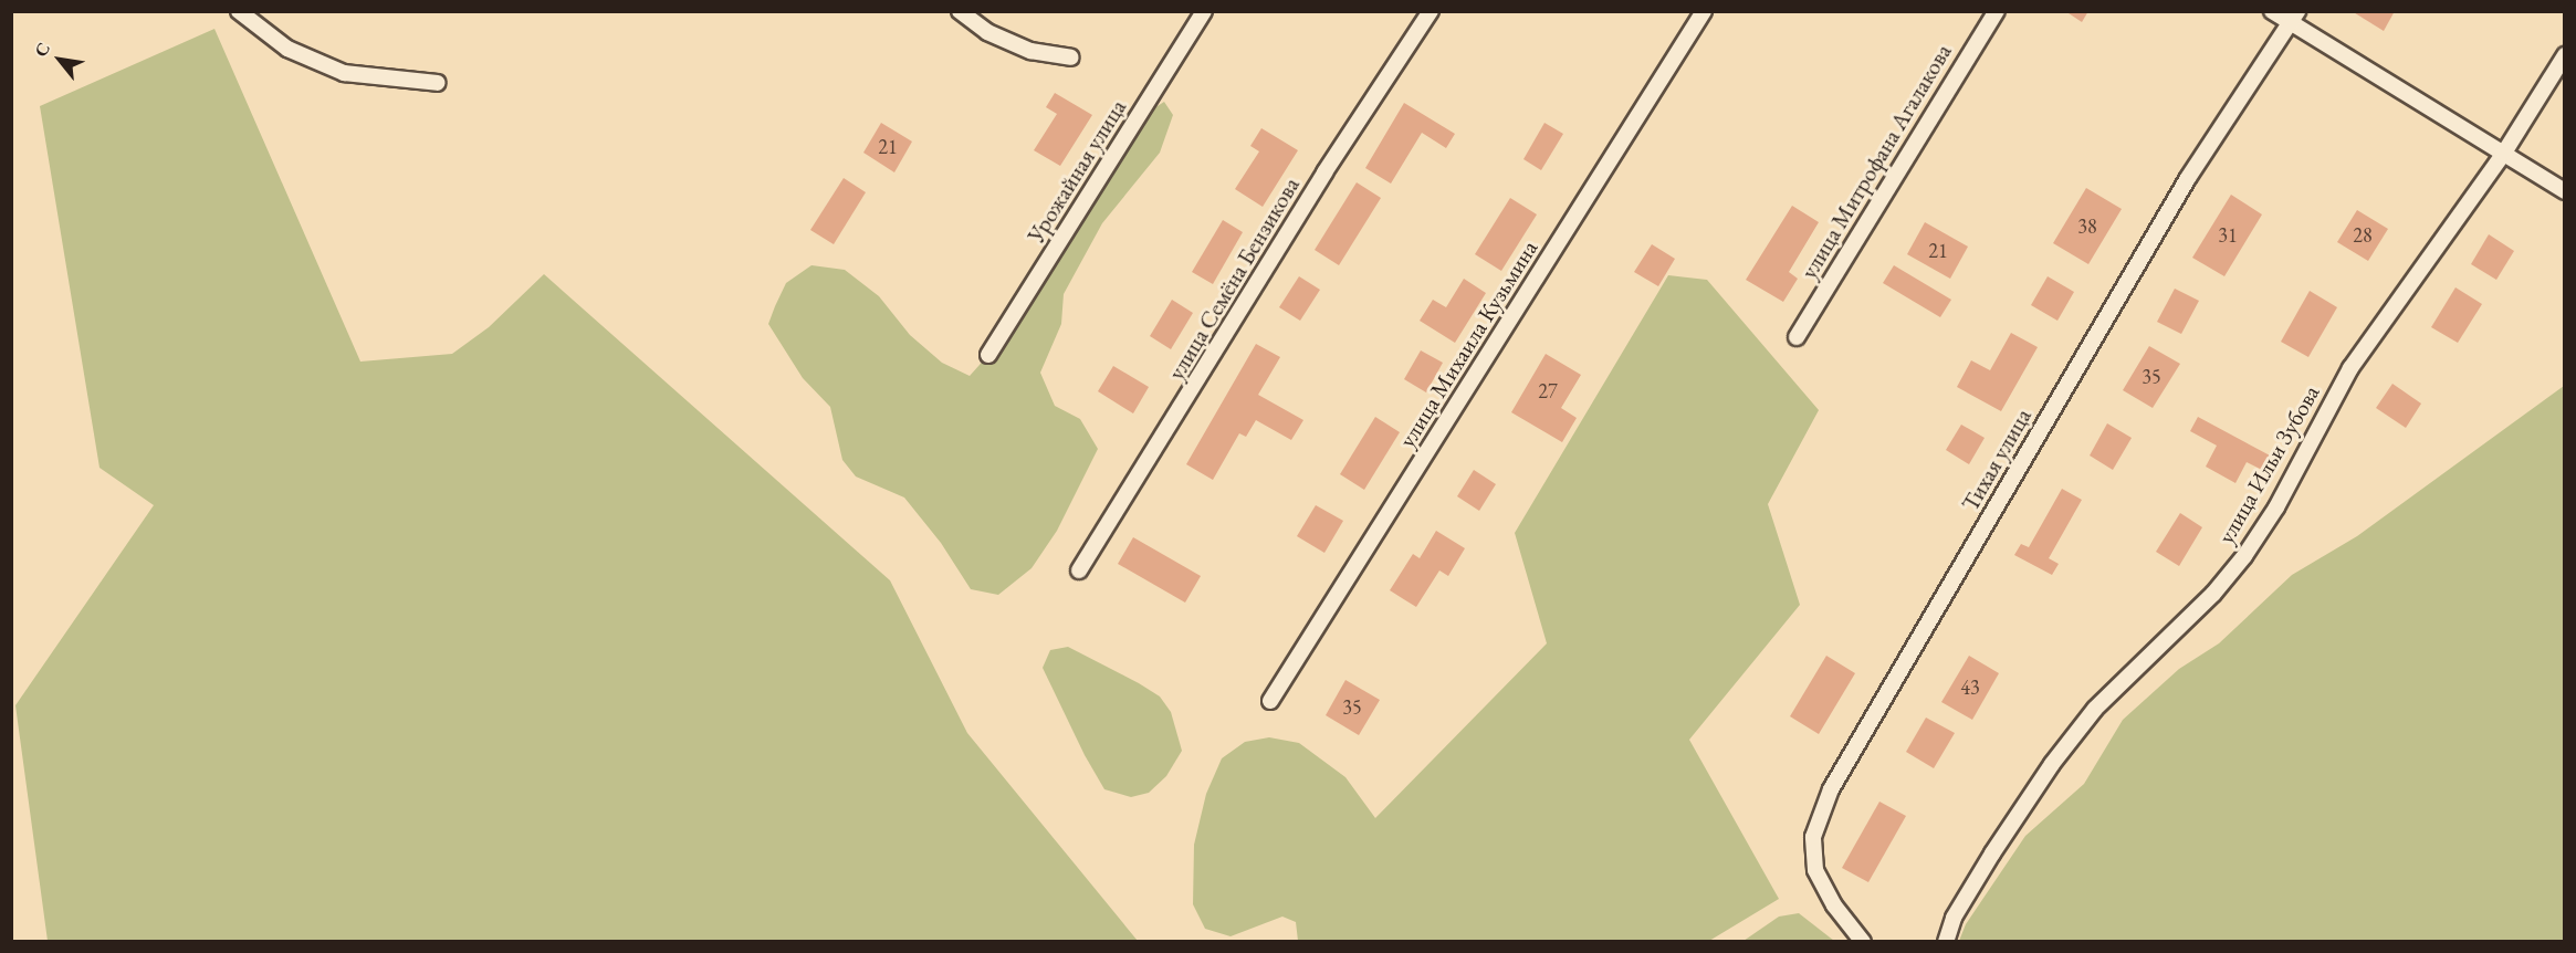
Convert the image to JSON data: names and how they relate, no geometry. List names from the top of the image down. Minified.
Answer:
{"streets":{"street":["улица Митрофана Агалакова","Урожайная улица","улица Семёна Бензикова","улица Михаила Кузьмина","Тихая улица","улица Ильи Зубова"]},"house_numbers":["21","38","31","28","21","35","27","43","35"],"north":"top left"}
